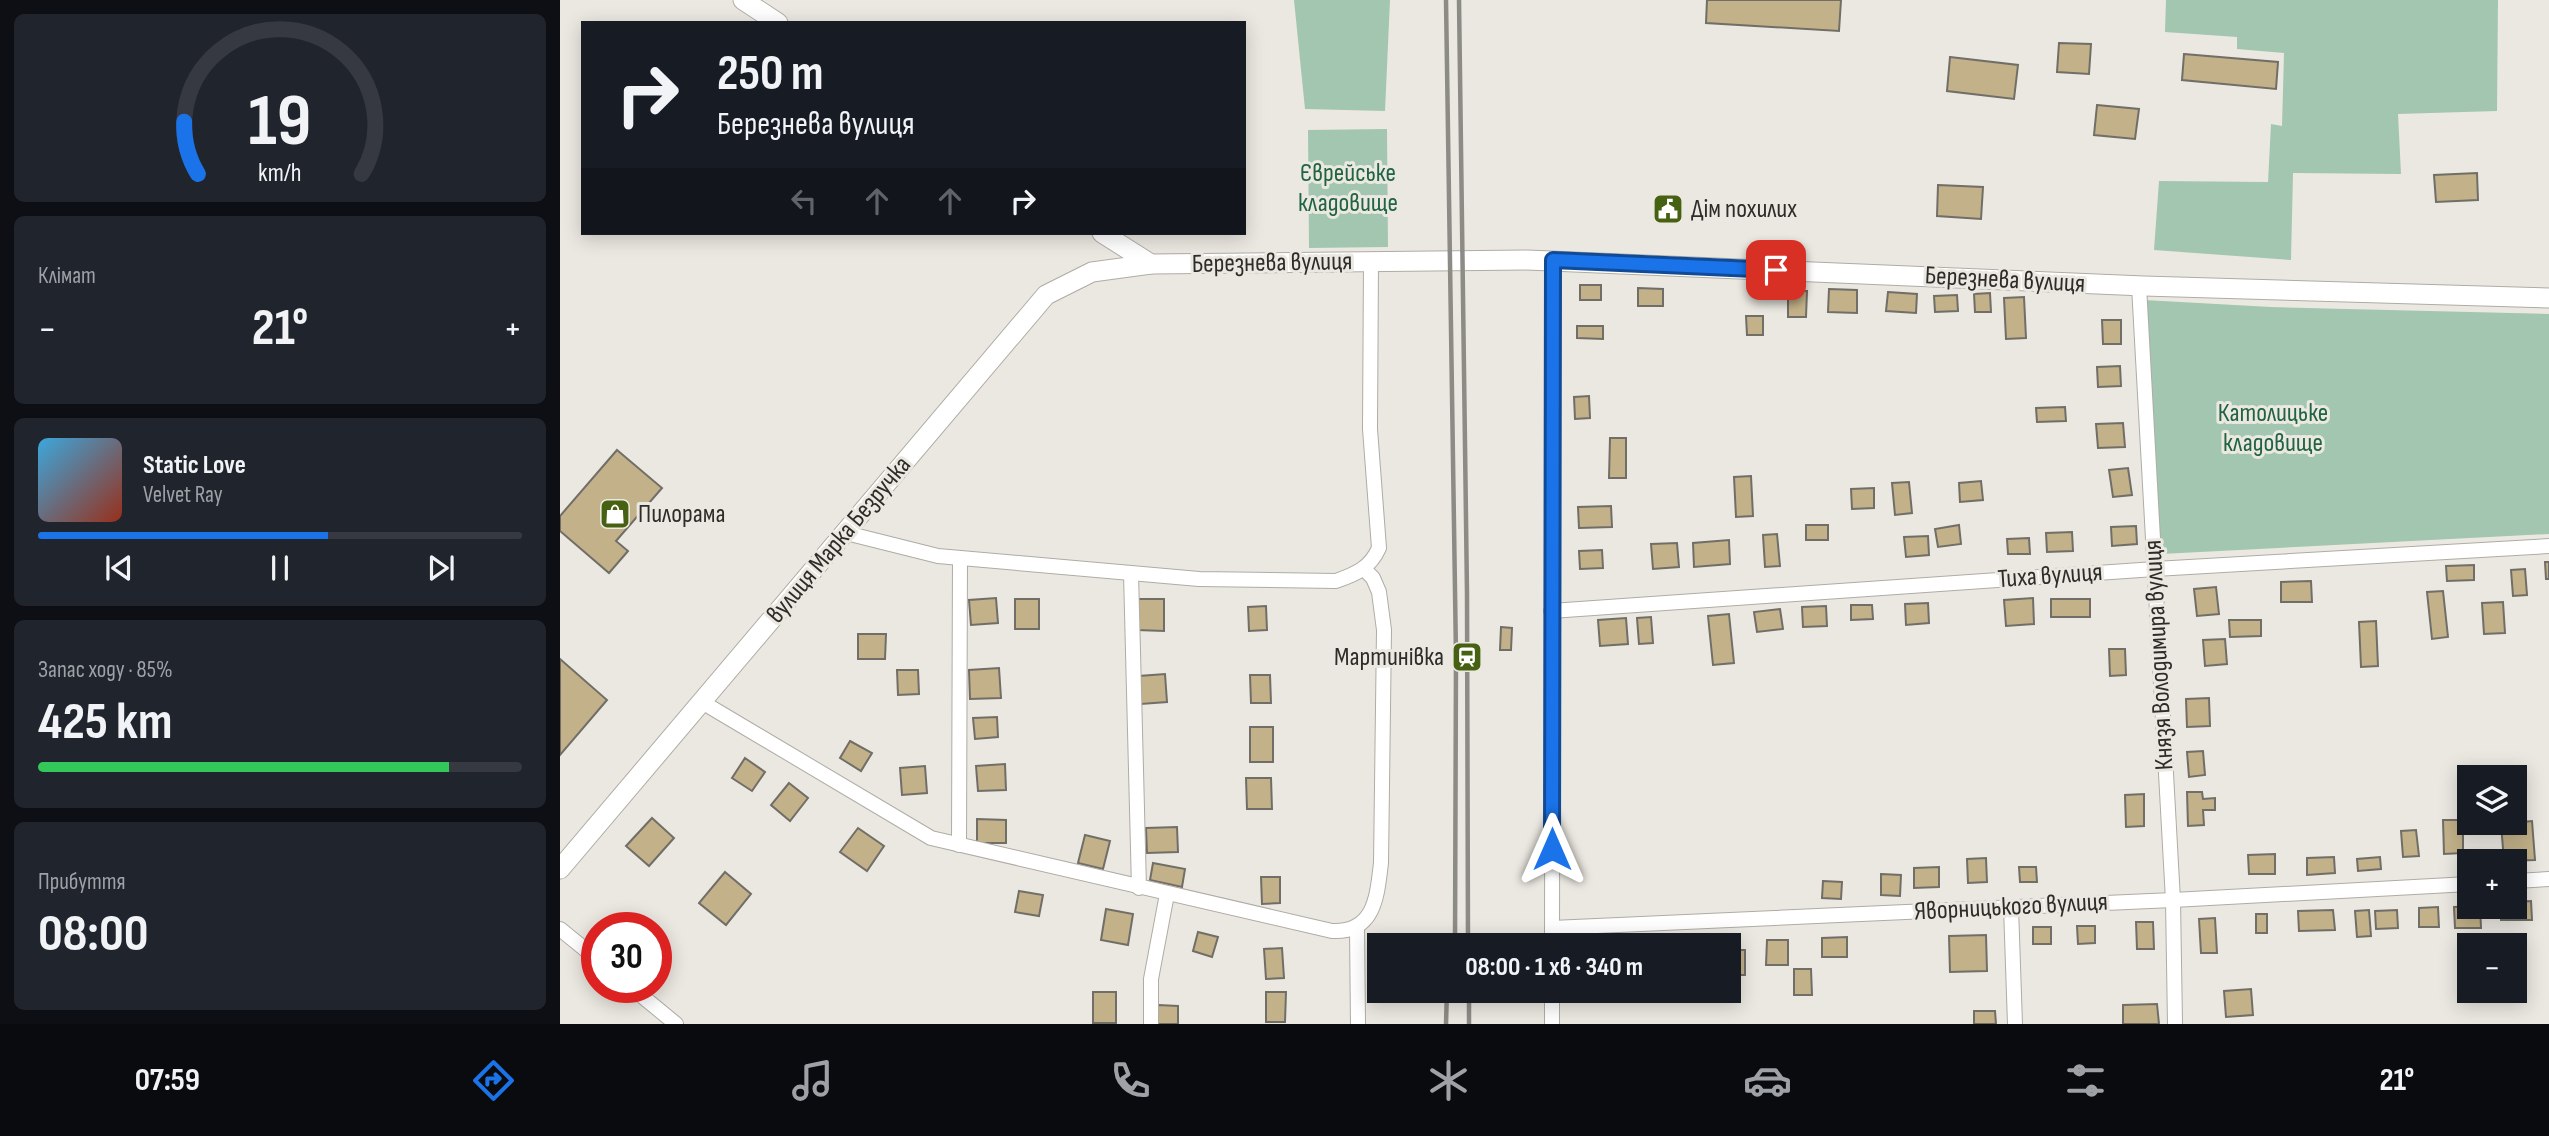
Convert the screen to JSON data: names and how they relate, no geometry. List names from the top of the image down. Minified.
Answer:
{"streets":{"main road":["Березнева вулиця","вулиця Марка Безручка"],"street":["Тиха вулиця","Князя Володимира вулиця","Яворницького вулиця"]},"crossings":[["Березнева вулиця","вулиця Марка Безручка"],["Березнева вулиця","Князя Володимира вулиця"],["Тиха вулиця","Князя Володимира вулиця"],["Князя Володимира вулиця","Яворницького вулиця"]],"parks":["Єврейське кладовище","Католицьке кладовище"],"places":{"public building":["Дiм похилих"],"shop":["Пилорама"],"station":["Мартинівка"]},"page":{"turn":["250 m","Березнева вулиця"],"tile":["Клімат",["Запас ходу · 85%","425 km"],["Прибуття","08:00"]],"heat":["−","21°","+"],"song":["Static Love","Velvet Ray"],"map_buttons":["+","−"],"limit":"30","trip":"08:00 · 1 хв · 340 m","tabs":["07:59","21°"],"gauge":["19","km/h"]}}
